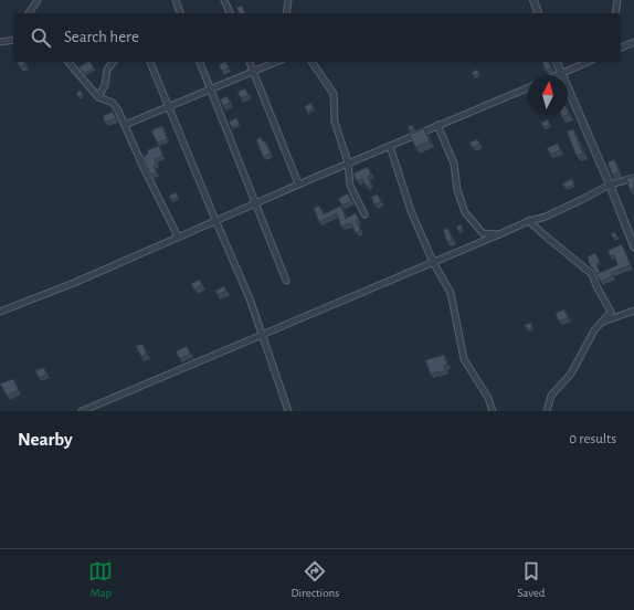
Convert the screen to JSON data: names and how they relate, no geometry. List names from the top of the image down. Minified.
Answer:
{"north":"top","page":{"search":"Search here","heading":["Nearby","0 results"],"nav":["Map","Directions","Saved"]}}
